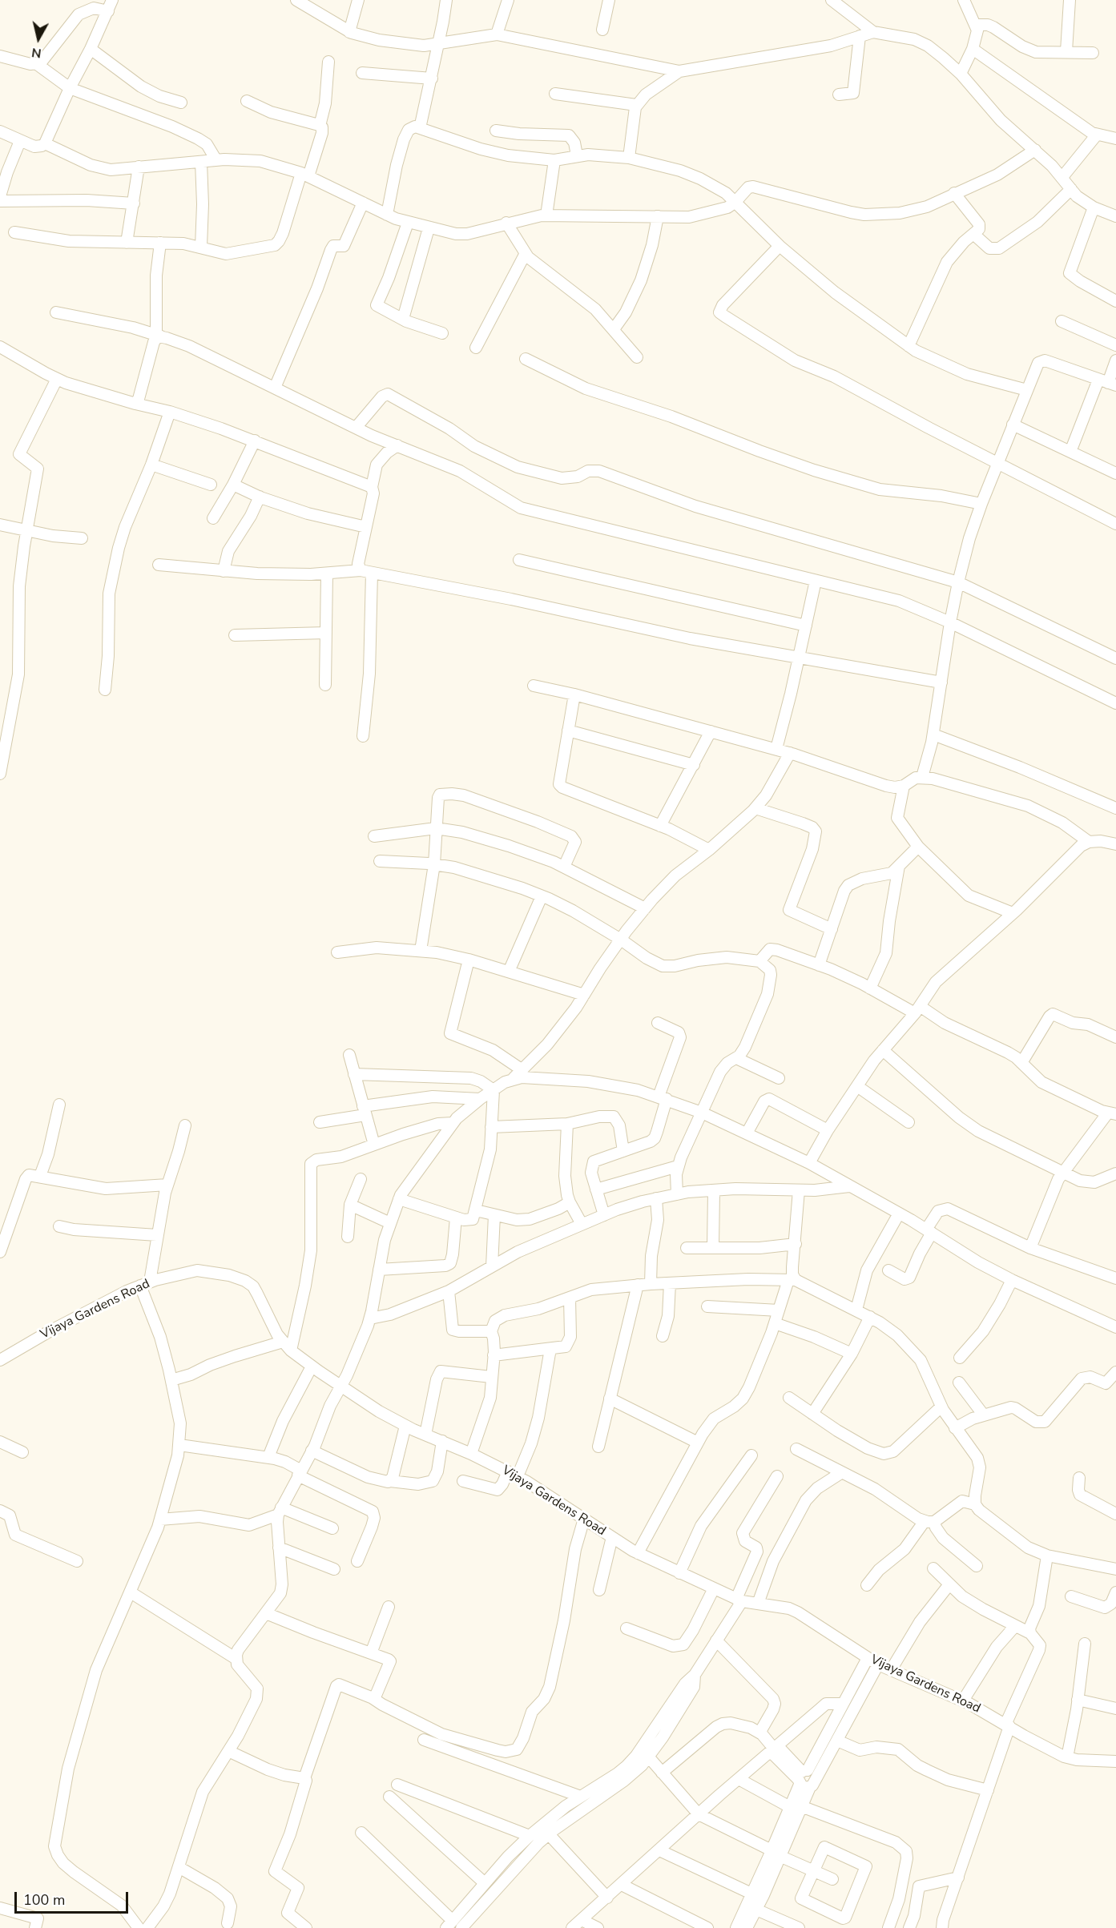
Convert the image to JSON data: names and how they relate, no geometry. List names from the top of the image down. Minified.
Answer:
{"streets":{"street":["Vijaya Gardens Road"]},"scale_bar":"100 m","north":"bottom"}
